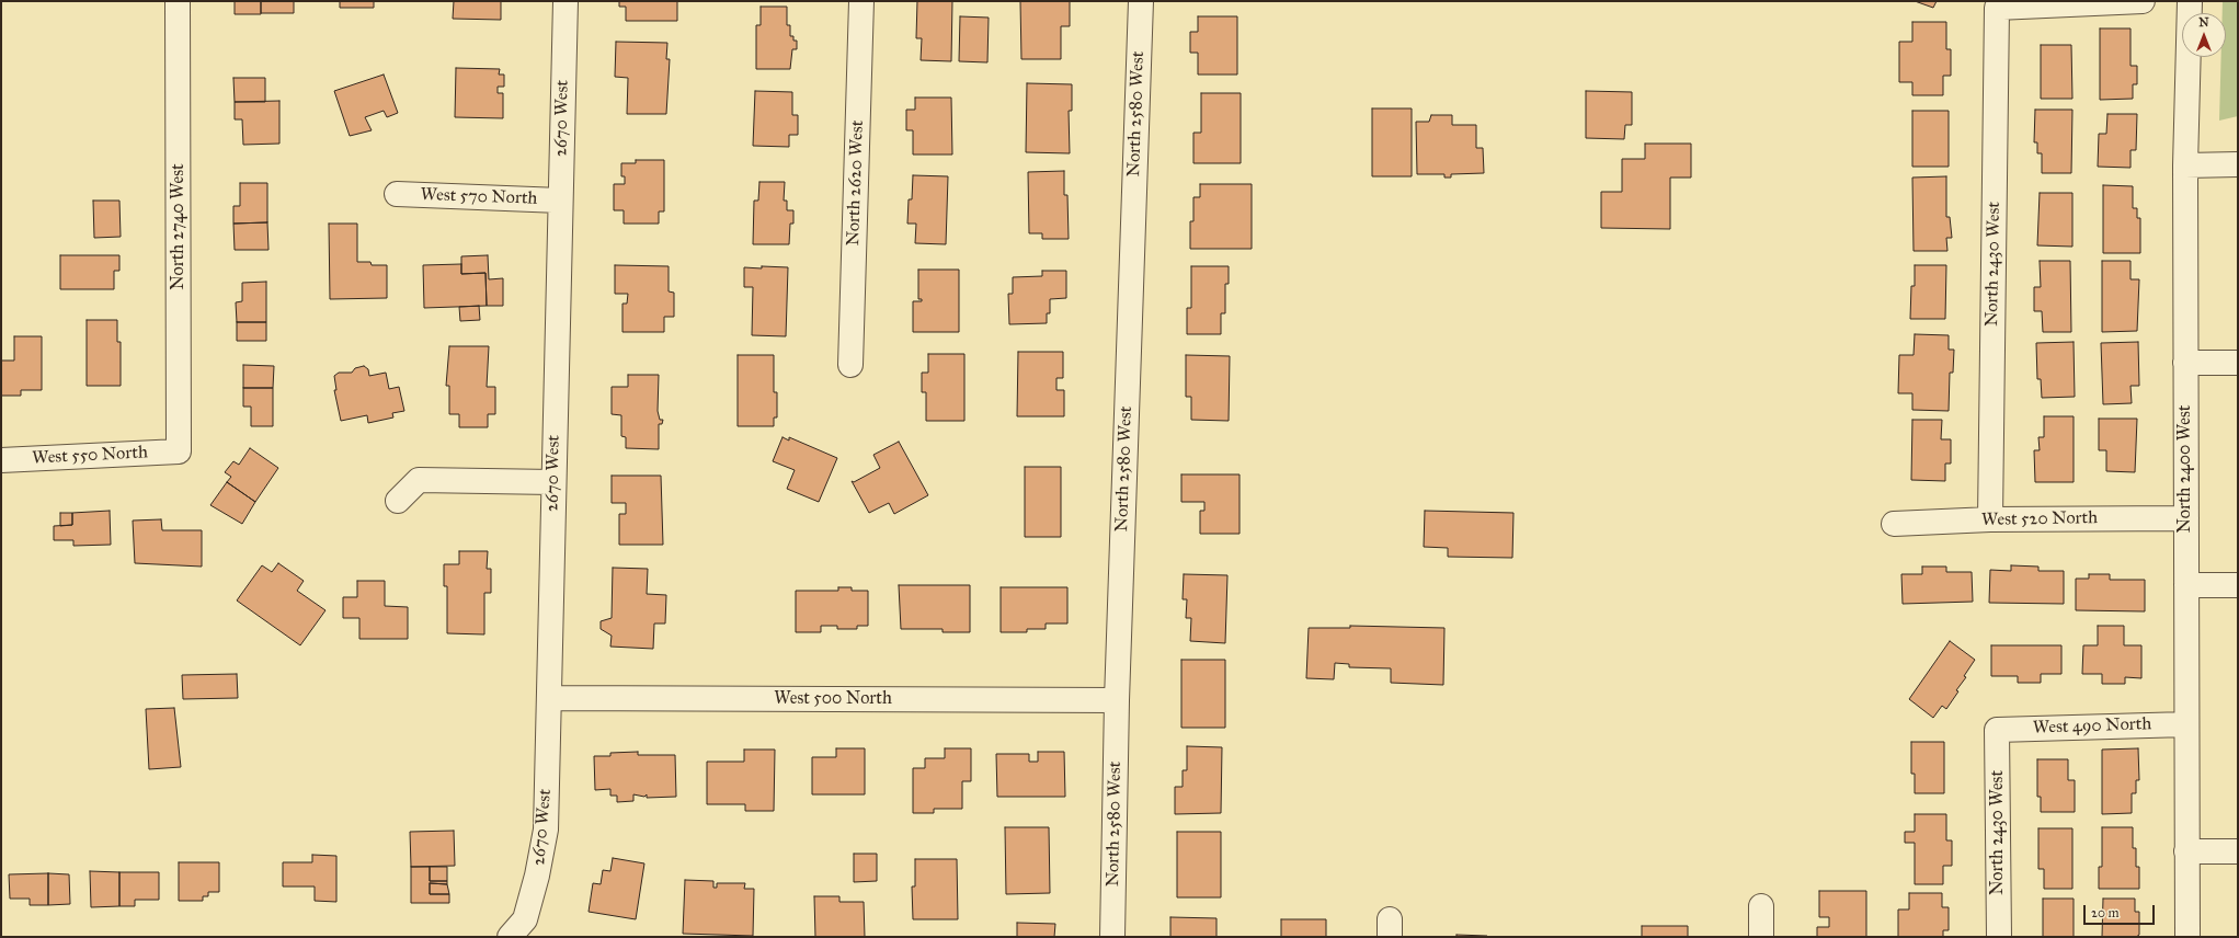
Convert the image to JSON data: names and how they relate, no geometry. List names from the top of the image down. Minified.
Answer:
{"streets":{"street":["North 2580 West","2670 West","North 2620 West","West 570 North","North 2740 West","North 2430 West","West 550 North","North 2400 West","West 520 North","West 500 North","West 490 North"]},"crossings":[["North 2580 West","West 500 North"],["2670 West","West 570 North"],["2670 West","West 500 North"],["North 2740 West","West 550 North"],["North 2430 West","West 520 North"],["North 2430 West","West 490 North"],["North 2400 West","West 520 North"],["North 2400 West","West 490 North"]],"scale_bar":"20 m","north":"top"}
